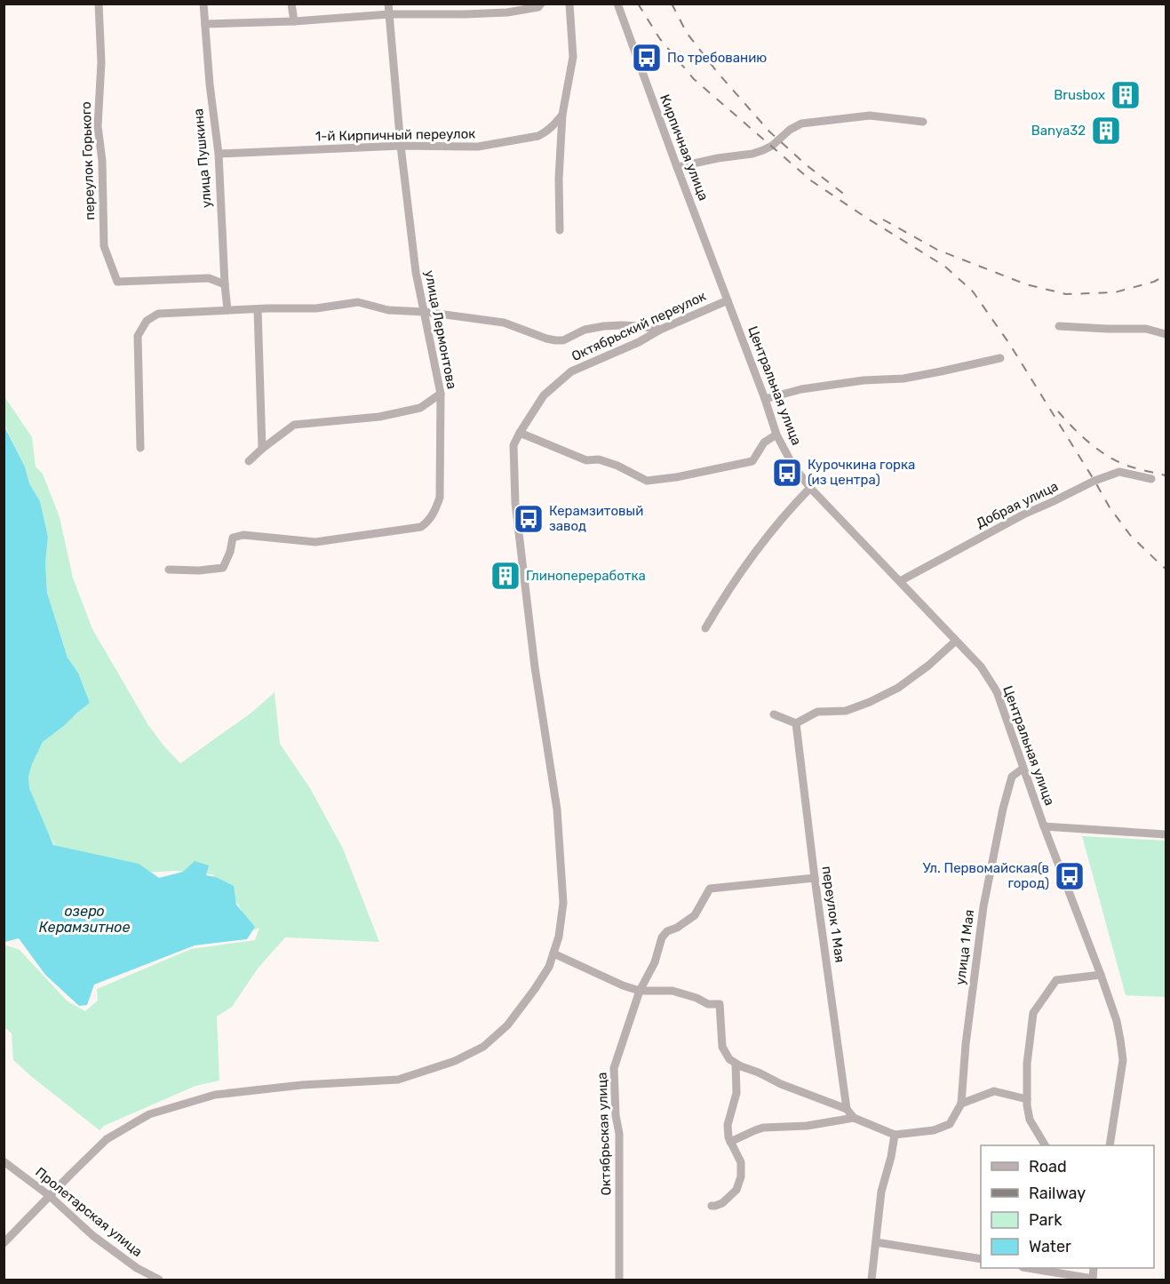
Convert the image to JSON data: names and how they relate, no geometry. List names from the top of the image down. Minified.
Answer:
{"streets":{"street":["1-й Кирпичный переулок","Кирпичная улица","улица Пушкина","переулок Горького","Октябрьский переулок","улица Лермонтова","Центральная улица","Добрая улица","переулок 1 Мая","улица 1 Мая","Октябрьская улица","Пролетарская улица"]},"crossings":[["1-й Кирпичный переулок","улица Пушкина"],["1-й Кирпичный переулок","улица Лермонтова"],["Кирпичная улица","Октябрьский переулок"],["Кирпичная улица","Центральная улица"],["улица Пушкина","переулок Горького"],["Октябрьский переулок","Центральная улица"],["Октябрьский переулок","Пролетарская улица"],["Центральная улица","Добрая улица"],["Центральная улица","улица 1 Мая"],["переулок 1 Мая","Октябрьская улица"]],"water":["озеро Керамзитное"],"places":{"bus stop":["По требованию","Курочкина горка (из центра)","Керамзитовый завод","Ул. Первомайская(в город)"],"building":["Brusbox","Banya32","Глинопереработка"]},"legend":["Road","Railway","Park","Water"]}
